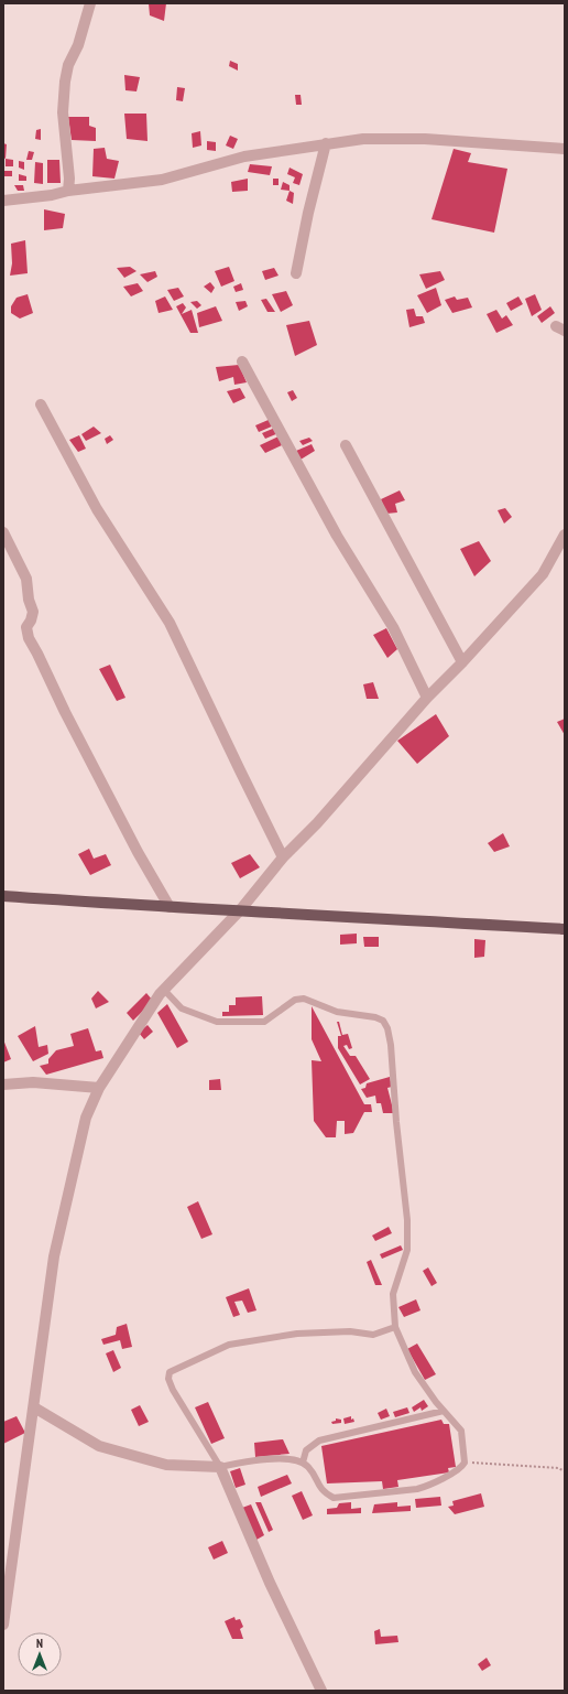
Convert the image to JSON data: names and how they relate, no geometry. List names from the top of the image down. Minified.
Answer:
{"north":"top"}
